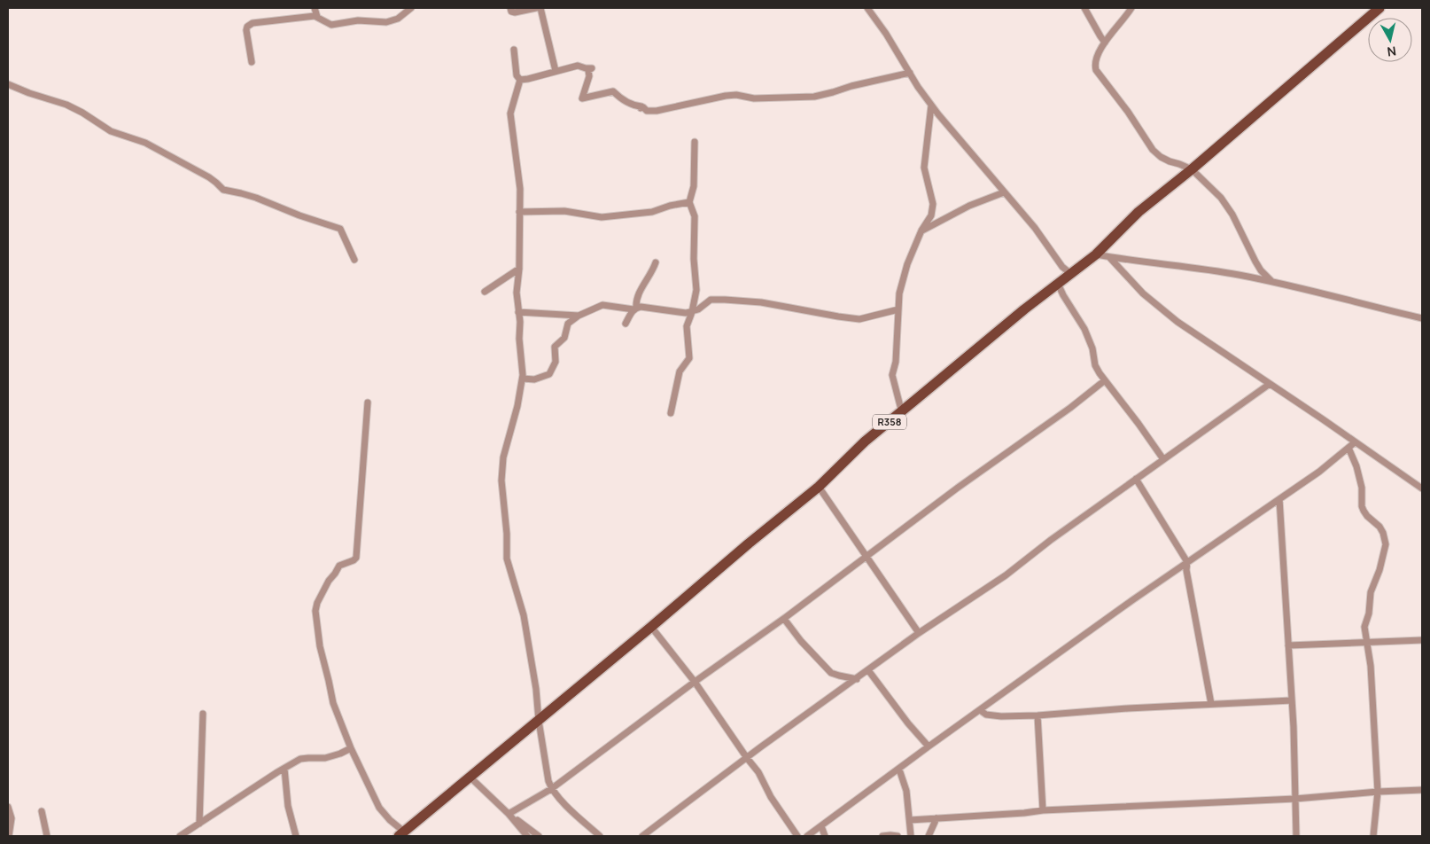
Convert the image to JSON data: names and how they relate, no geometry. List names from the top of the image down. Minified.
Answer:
{"streets":{"main road":["R358"]},"north":"bottom"}
